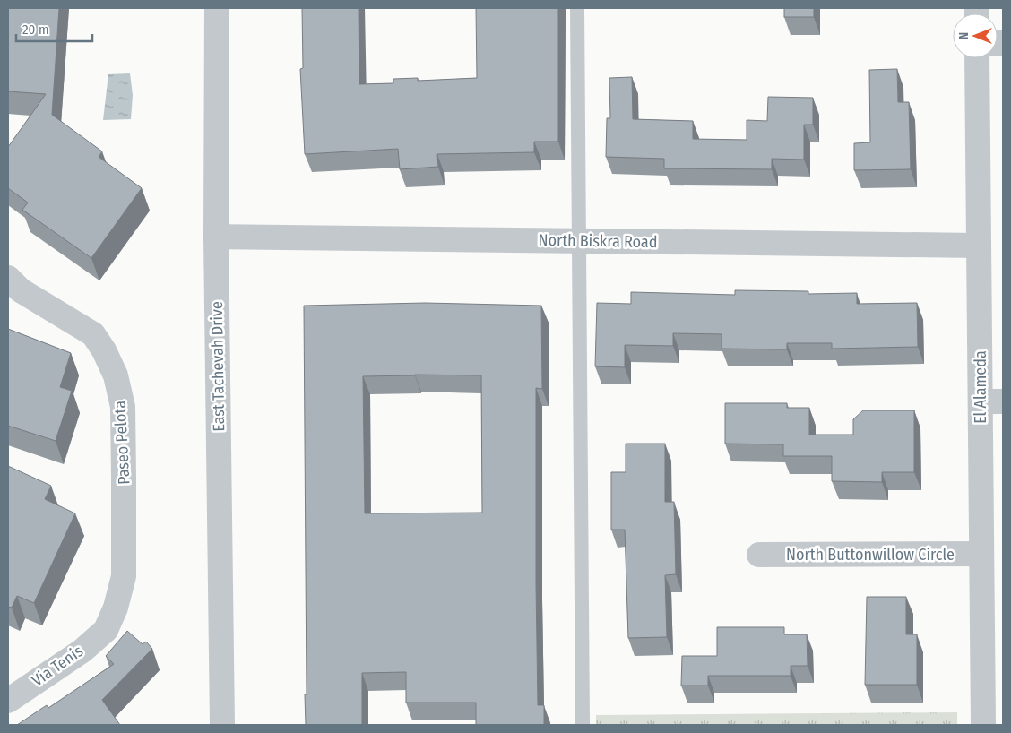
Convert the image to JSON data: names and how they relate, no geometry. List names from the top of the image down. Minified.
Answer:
{"streets":{"street":["North Biskra Road","East Tachevah Drive","El Alameda","Paseo Pelota","North Buttonwillow Circle","Via Tenis"]},"crossings":[["North Biskra Road","East Tachevah Drive"],["North Biskra Road","El Alameda"],["El Alameda","North Buttonwillow Circle"],["Paseo Pelota","Via Tenis"]],"scale_bar":"20 m","north":"left"}
